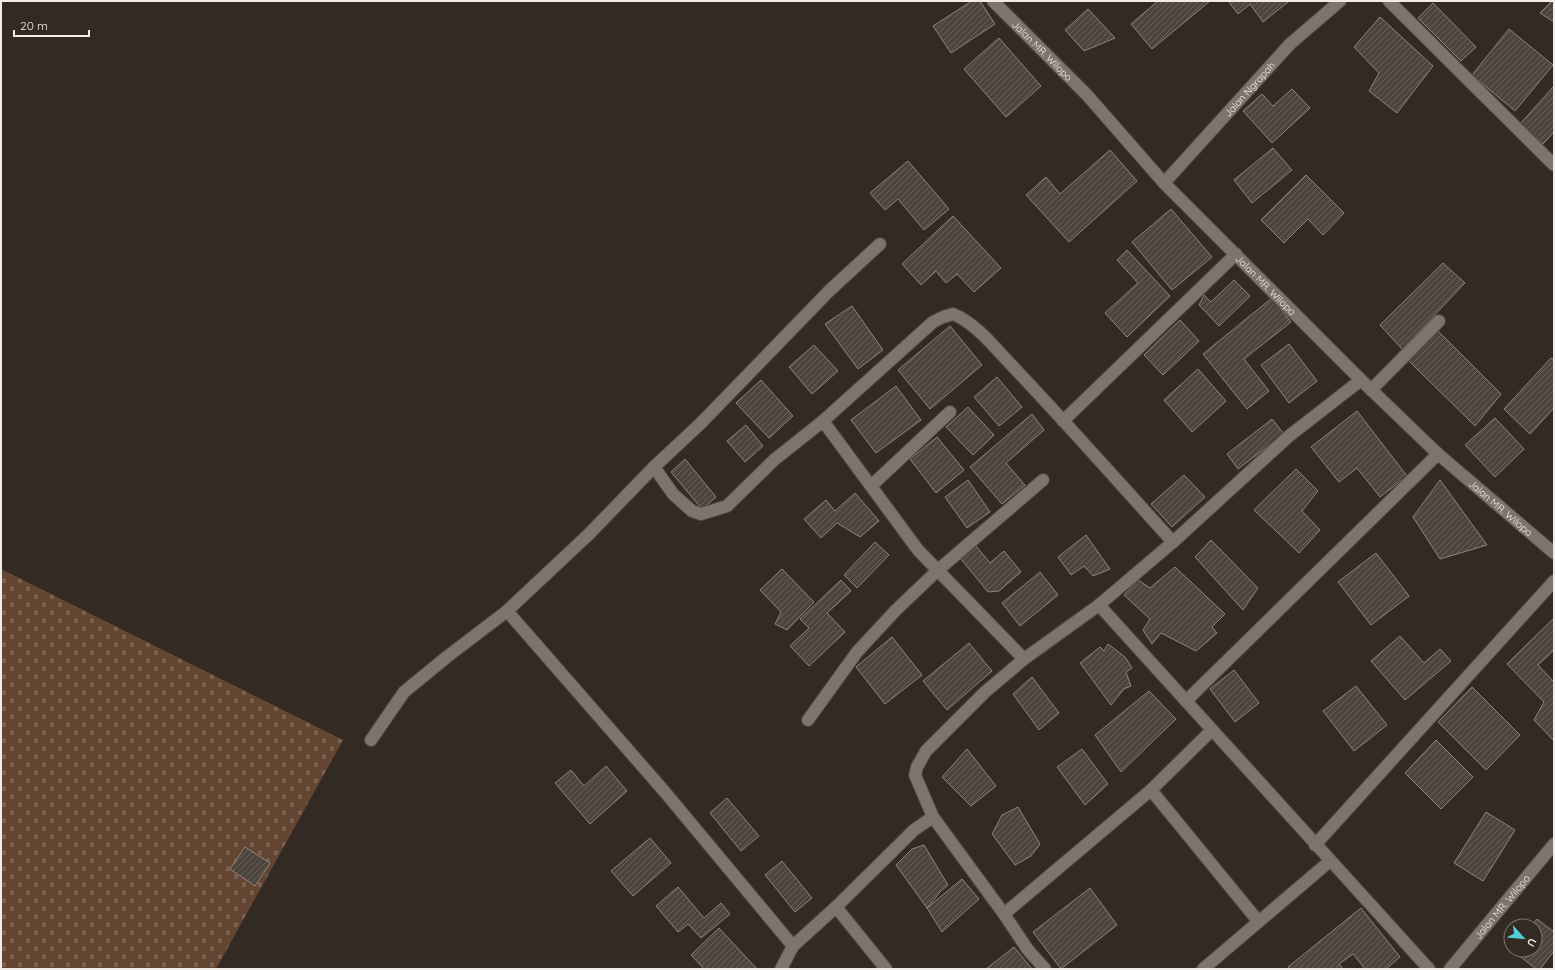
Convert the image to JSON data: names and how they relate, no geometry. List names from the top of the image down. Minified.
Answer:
{"streets":{"street":["Jalan MR. Wilopo","Jalan Ngrapah"]},"crossings":[["Jalan MR. Wilopo","Jalan Ngrapah"]],"scale_bar":"20 m","north":"bottom right"}
